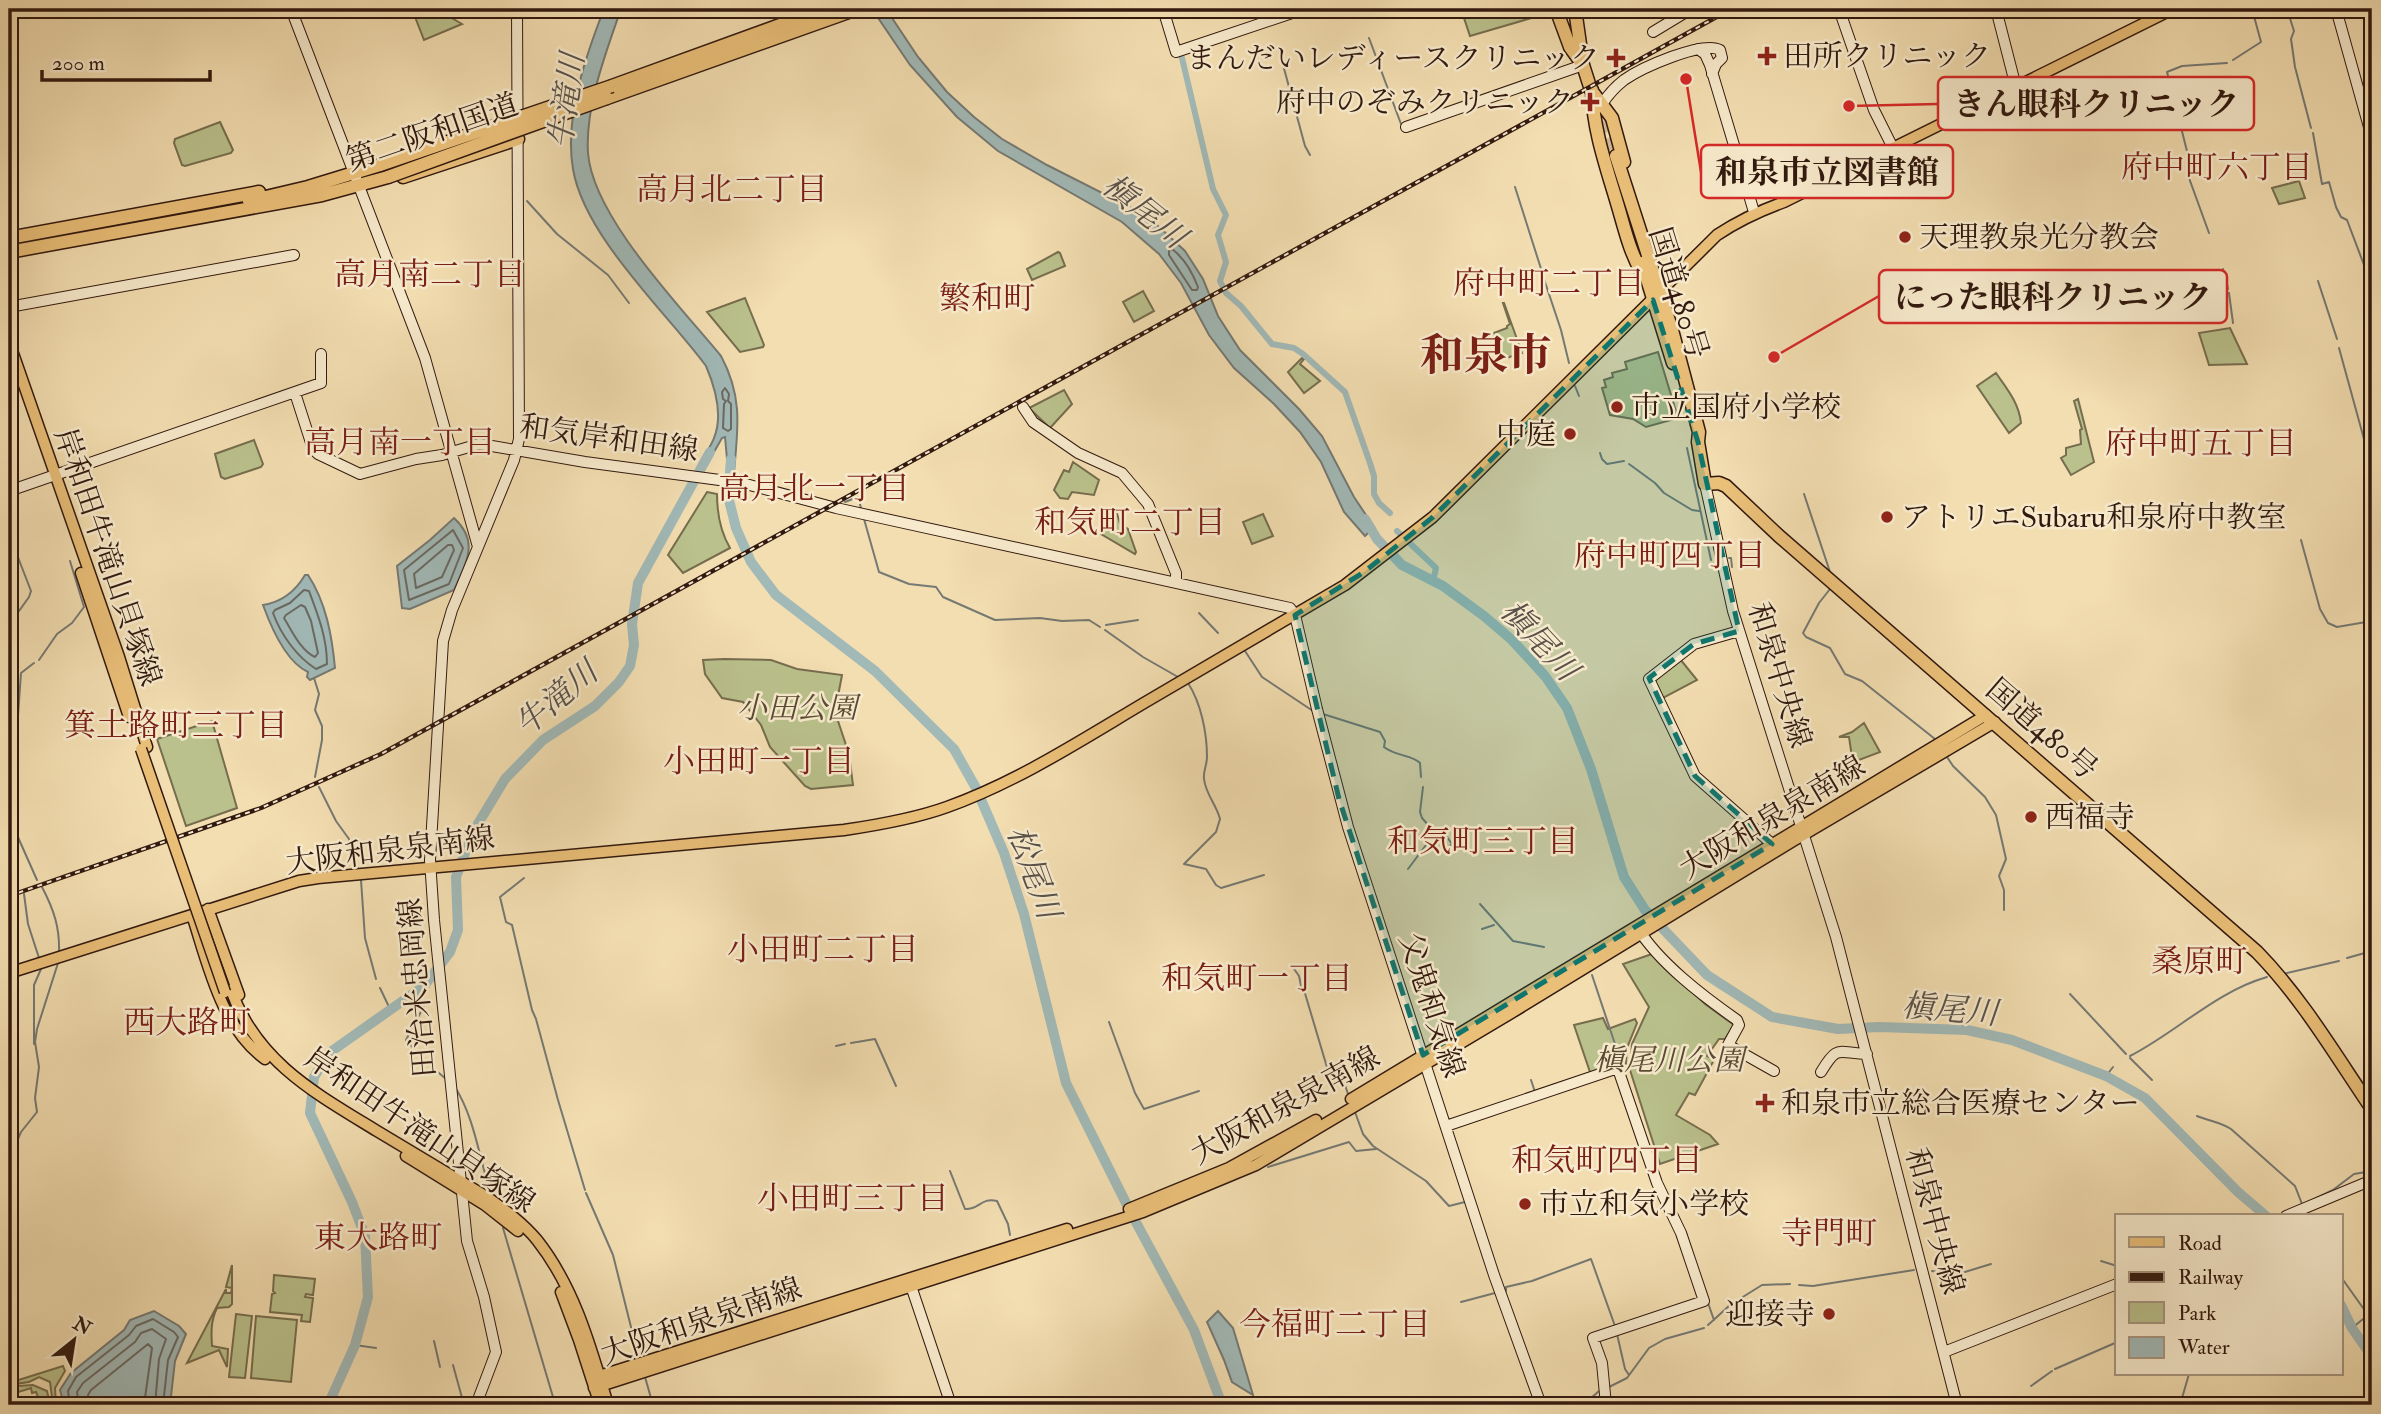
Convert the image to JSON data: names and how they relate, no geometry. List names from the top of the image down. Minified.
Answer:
{"streets":{"highway":["第二阪和国道","国道480号"],"main road":["岸和田牛滝山貝塚線","大阪和泉泉南線"],"street":["和気岸和田線","和泉中央線","田治米忠岡線","父鬼和気線"]},"crossings":[["国道480号","和泉中央線"],["国道480号","大阪和泉泉南線"],["和気岸和田線","大阪和泉泉南線"],["和気岸和田線","田治米忠岡線"],["和気岸和田線","父鬼和気線"],["岸和田牛滝山貝塚線","大阪和泉泉南線"],["岸和田牛滝山貝塚線","田治米忠岡線"],["和泉中央線","大阪和泉泉南線"],["大阪和泉泉南線","田治米忠岡線"],["大阪和泉泉南線","父鬼和気線"]],"districts":["府中町六丁目","高月北二丁目","高月南二丁目","府中町二丁目","繁和町","和泉市","高月南一丁目","府中町五丁目","高月北一丁目","和気町二丁目","府中町四丁目","箕土路町三丁目","小田町一丁目","和気町三丁目","小田町二丁目","桑原町","和気町一丁目","西大路町","和気町四丁目","小田町三丁目","寺門町","東大路町","今福町二丁目"],"water":["牛滝川","槇尾川","松尾川"],"parks":["小田公園","槇尾川公園"],"places":{"health":["田所クリニック","まんだいレディースクリニック","府中のぞみクリニック","和泉市立総合医療センター"],"other":["和泉市立図書館","きん眼科クリニック","天理教泉光分教会","にった眼科クリニック","市立国府小学校","中庭","アトリエSubaru和泉府中教室","西福寺","市立和気小学校","迎接寺"]},"legend":["Road","Railway","Park","Water"],"scale_bar":"200 m","north":"top right"}
